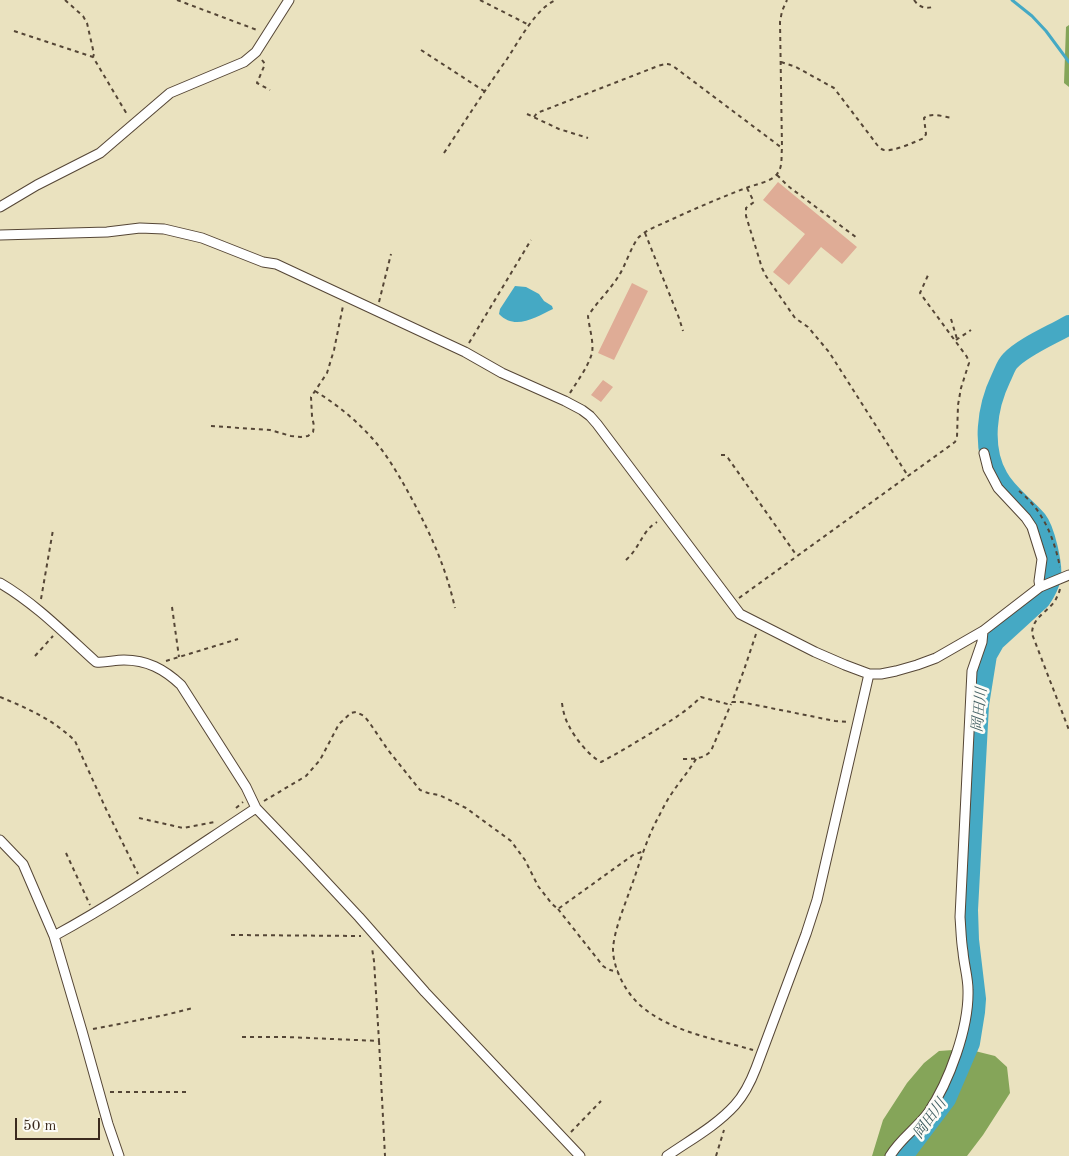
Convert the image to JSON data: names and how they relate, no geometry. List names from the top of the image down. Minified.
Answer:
{"water":["岡田川"],"scale_bar":"50 m"}
